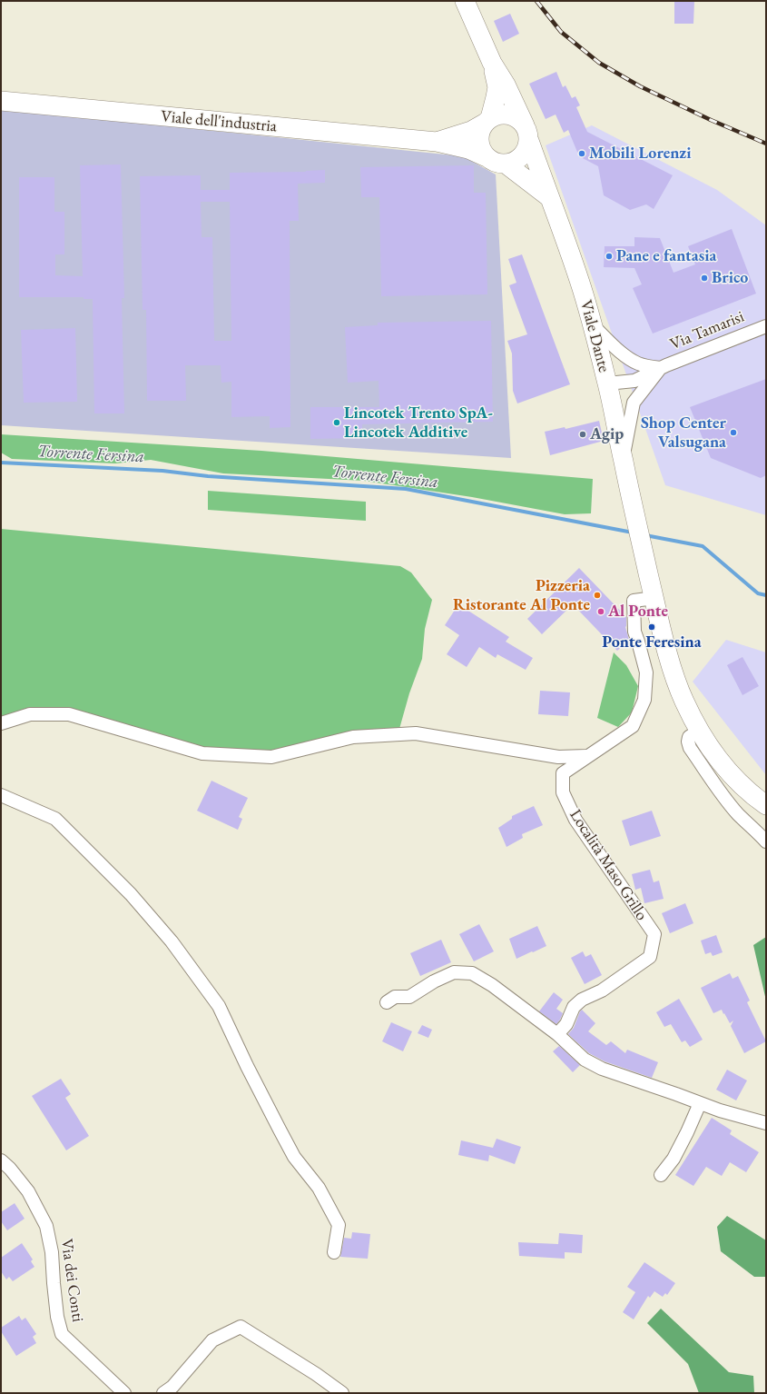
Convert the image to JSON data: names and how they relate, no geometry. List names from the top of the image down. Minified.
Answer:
{"streets":{"main road":["Viale dell'industria","Viale Dante"],"street":["Via Tamarisi","Località Maso Grillo","Via dei Conti"]},"crossings":[["Viale dell'industria","Viale Dante"],["Via Tamarisi","Viale Dante"],["Viale Dante","Località Maso Grillo"]],"water":["Torrente Fersina"],"places":["Mobili Lorenzi","Pane e fantasia","Brico","Lincotek Trento SpA- Lincotek Additive","Shop Center Valsugana","Agip","Pizzeria Ristorante Al Ponte","Al Ponte","Ponte Feresina"]}
